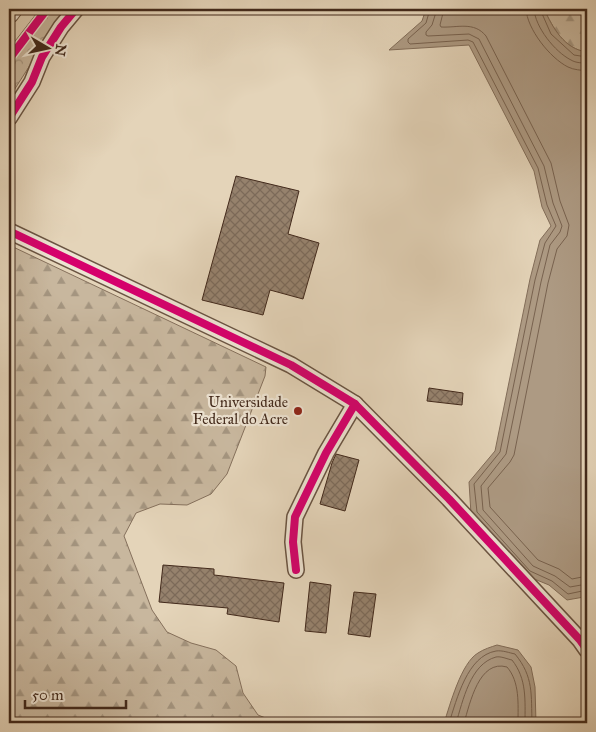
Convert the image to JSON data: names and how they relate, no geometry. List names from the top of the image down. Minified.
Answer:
{"places":["Universidade Federal do Acre"],"scale_bar":"50 m","north":"right"}
